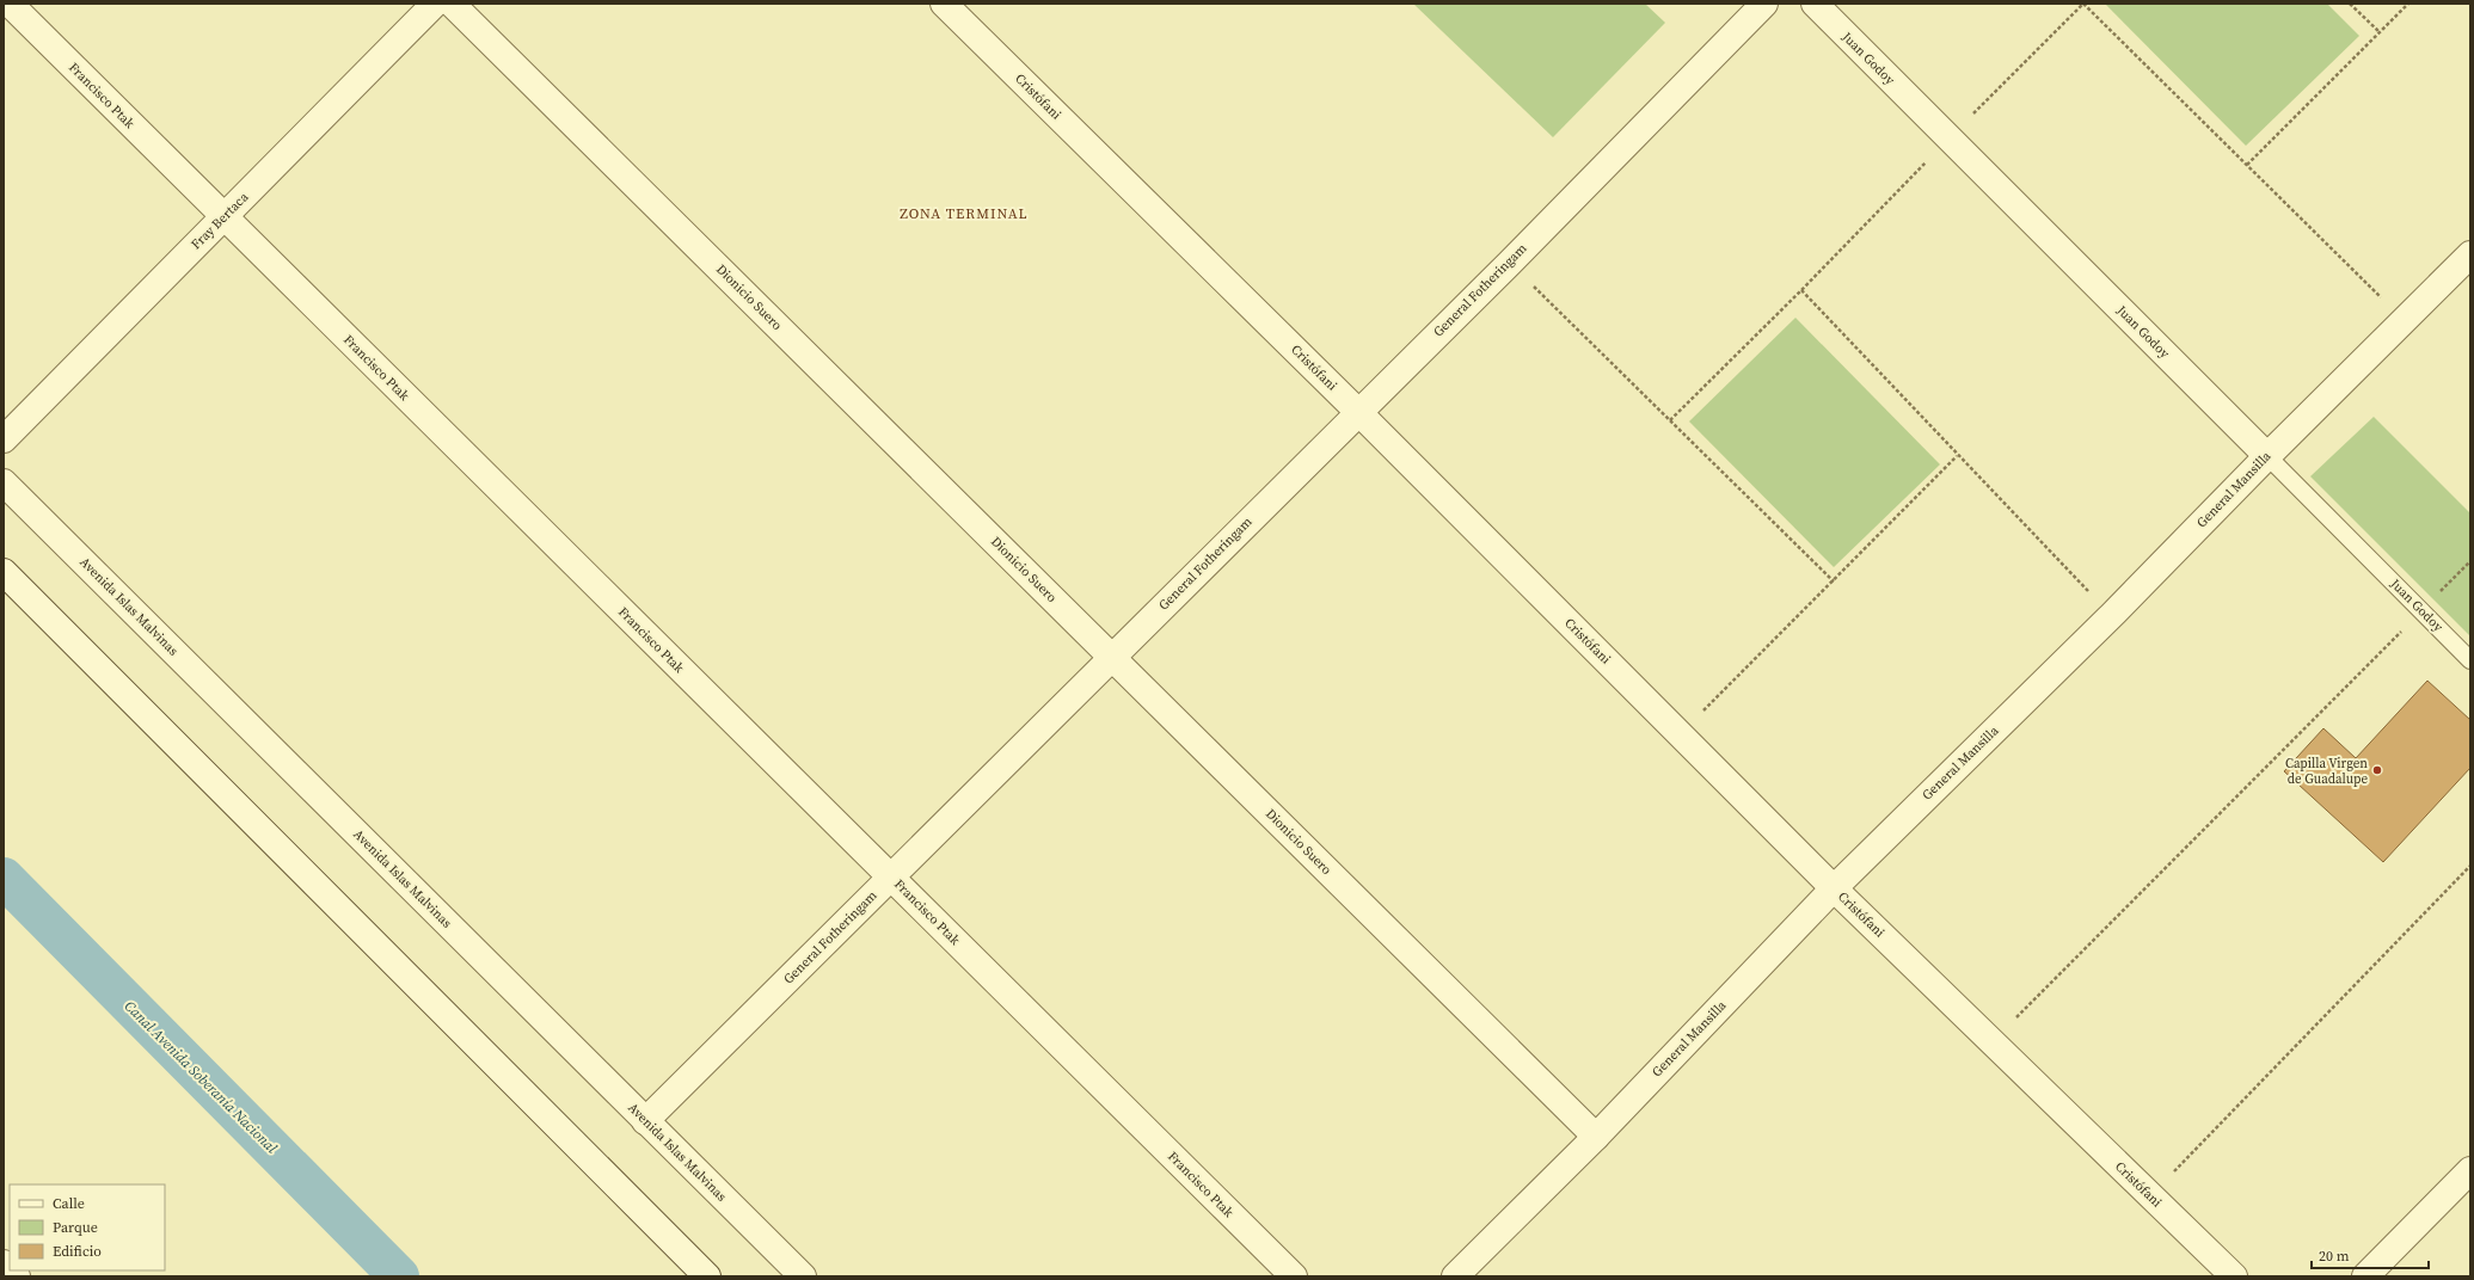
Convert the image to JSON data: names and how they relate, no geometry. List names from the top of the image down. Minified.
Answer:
{"streets":{"street":["Juan Godoy","Francisco Ptak","Cristófani","Fray Bertaca","General Fotheringam","Dionicio Suero","General Mansilla","Avenida Islas Malvinas"]},"crossings":[["Juan Godoy","General Mansilla"],["Francisco Ptak","Fray Bertaca"],["Francisco Ptak","General Fotheringam"],["Cristófani","General Fotheringam"],["Cristófani","General Mansilla"],["General Fotheringam","Dionicio Suero"],["General Fotheringam","Avenida Islas Malvinas"],["Dionicio Suero","General Mansilla"]],"districts":["ZONA TERMINAL"],"water":["Canal Avenida Soberanía Nacional"],"places":["Capilla Virgen de Guadalupe"],"legend":["Calle","Parque","Edificio"],"scale_bar":"20 m"}
